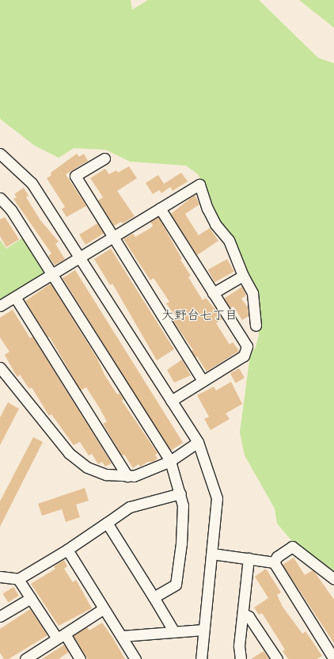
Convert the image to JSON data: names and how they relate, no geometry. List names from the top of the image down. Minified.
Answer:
{"districts":["大野台七丁目"]}
